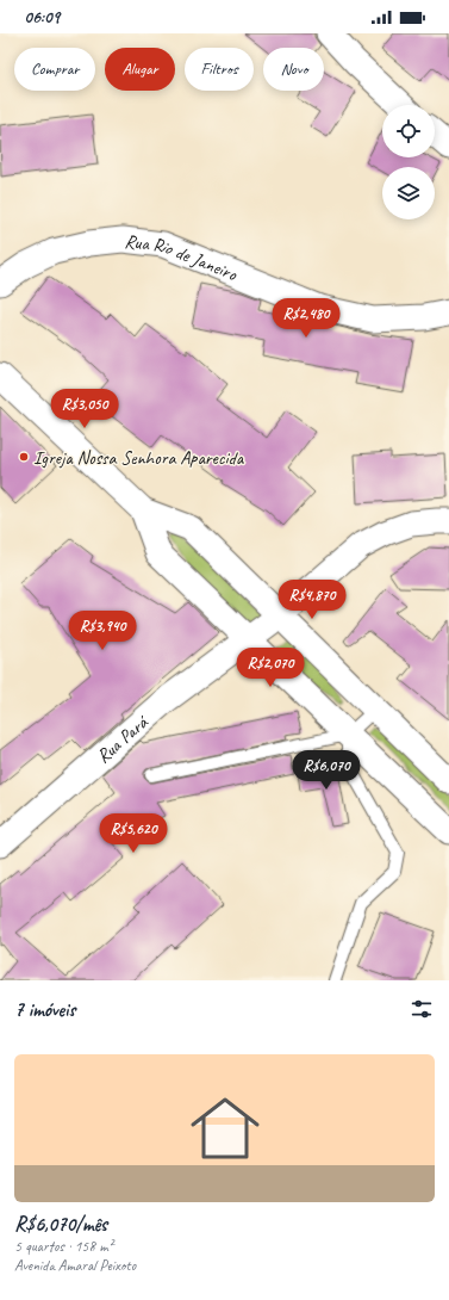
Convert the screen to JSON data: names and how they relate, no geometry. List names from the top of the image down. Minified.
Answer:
{"streets":{"street":["Rua Rio de Janeiro","Rua Pará"]},"places":["Igreja Nossa Senhora Aparecida"],"page":{"status":"06:09","chip":["Comprar","Alugar","Filtros","Novo"],"price":["R$2,480","R$3,050","R$4,870","R$3,940","R$2,070","R$6,070","R$5,620"],"heading":"7 imóveis","list":[{"name":"R$6,070/mês","note":"5 quartos · 158 m² · Avenida Amaral Peixoto"}]}}
